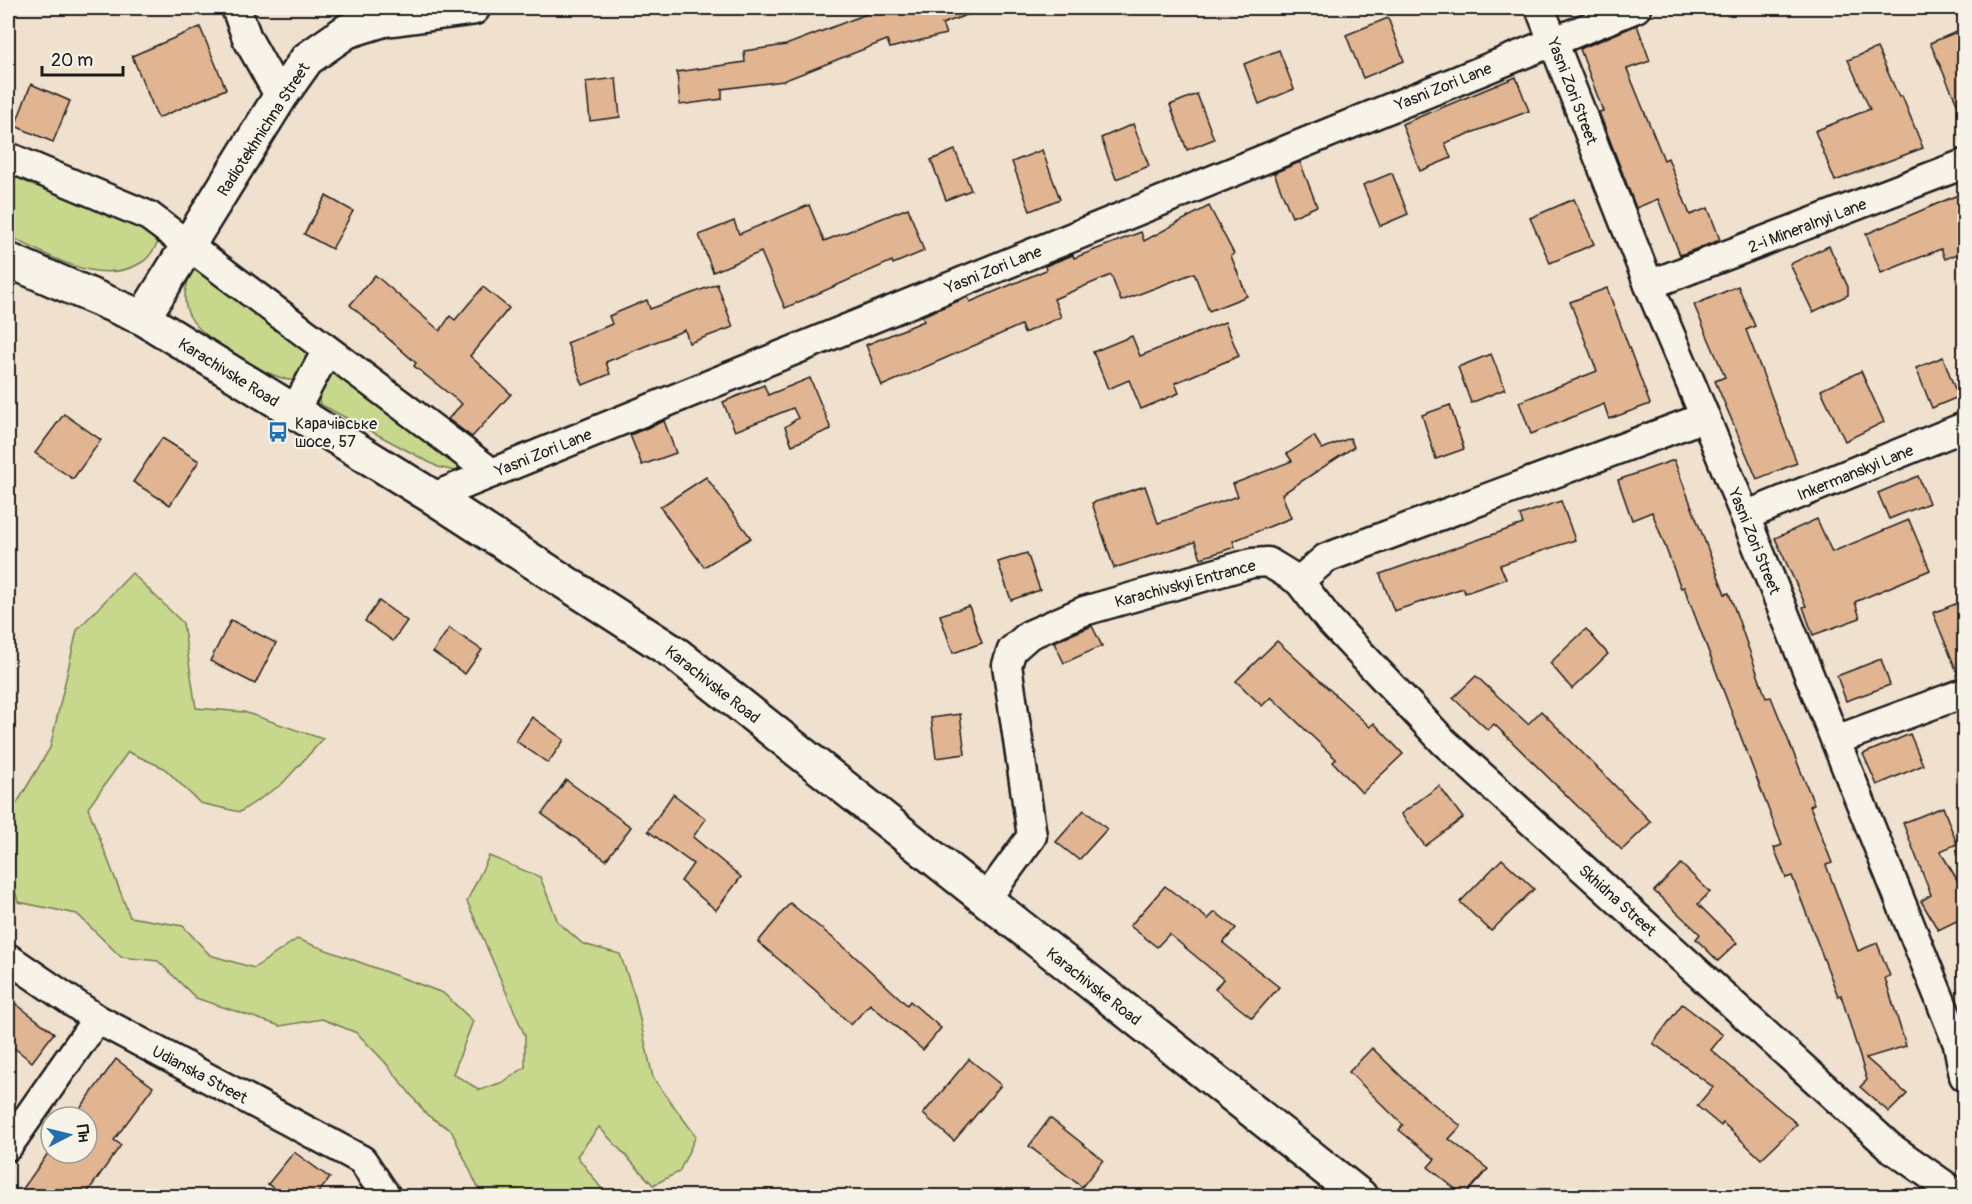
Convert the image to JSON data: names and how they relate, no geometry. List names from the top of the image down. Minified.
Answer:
{"streets":{"main road":["Radiotekhnichna Street","Karachivske Road"],"street":["Yasni Zori Lane","Yasni Zori Street","2-i Mineralnyi Lane","Inkermanskyi Lane","Karachivskyi Entrance","Skhidna Street","Udianska Street"]},"crossings":[["Yasni Zori Lane","Yasni Zori Street"],["Yasni Zori Lane","Karachivske Road"],["Yasni Zori Street","2-i Mineralnyi Lane"],["Yasni Zori Street","Inkermanskyi Lane"],["Radiotekhnichna Street","Karachivske Road"],["Karachivske Road","Karachivskyi Entrance"],["Karachivskyi Entrance","Skhidna Street"]],"places":{"bus stop":["Карачівське шосе, 57"]},"scale_bar":"20 m","north":"right"}
